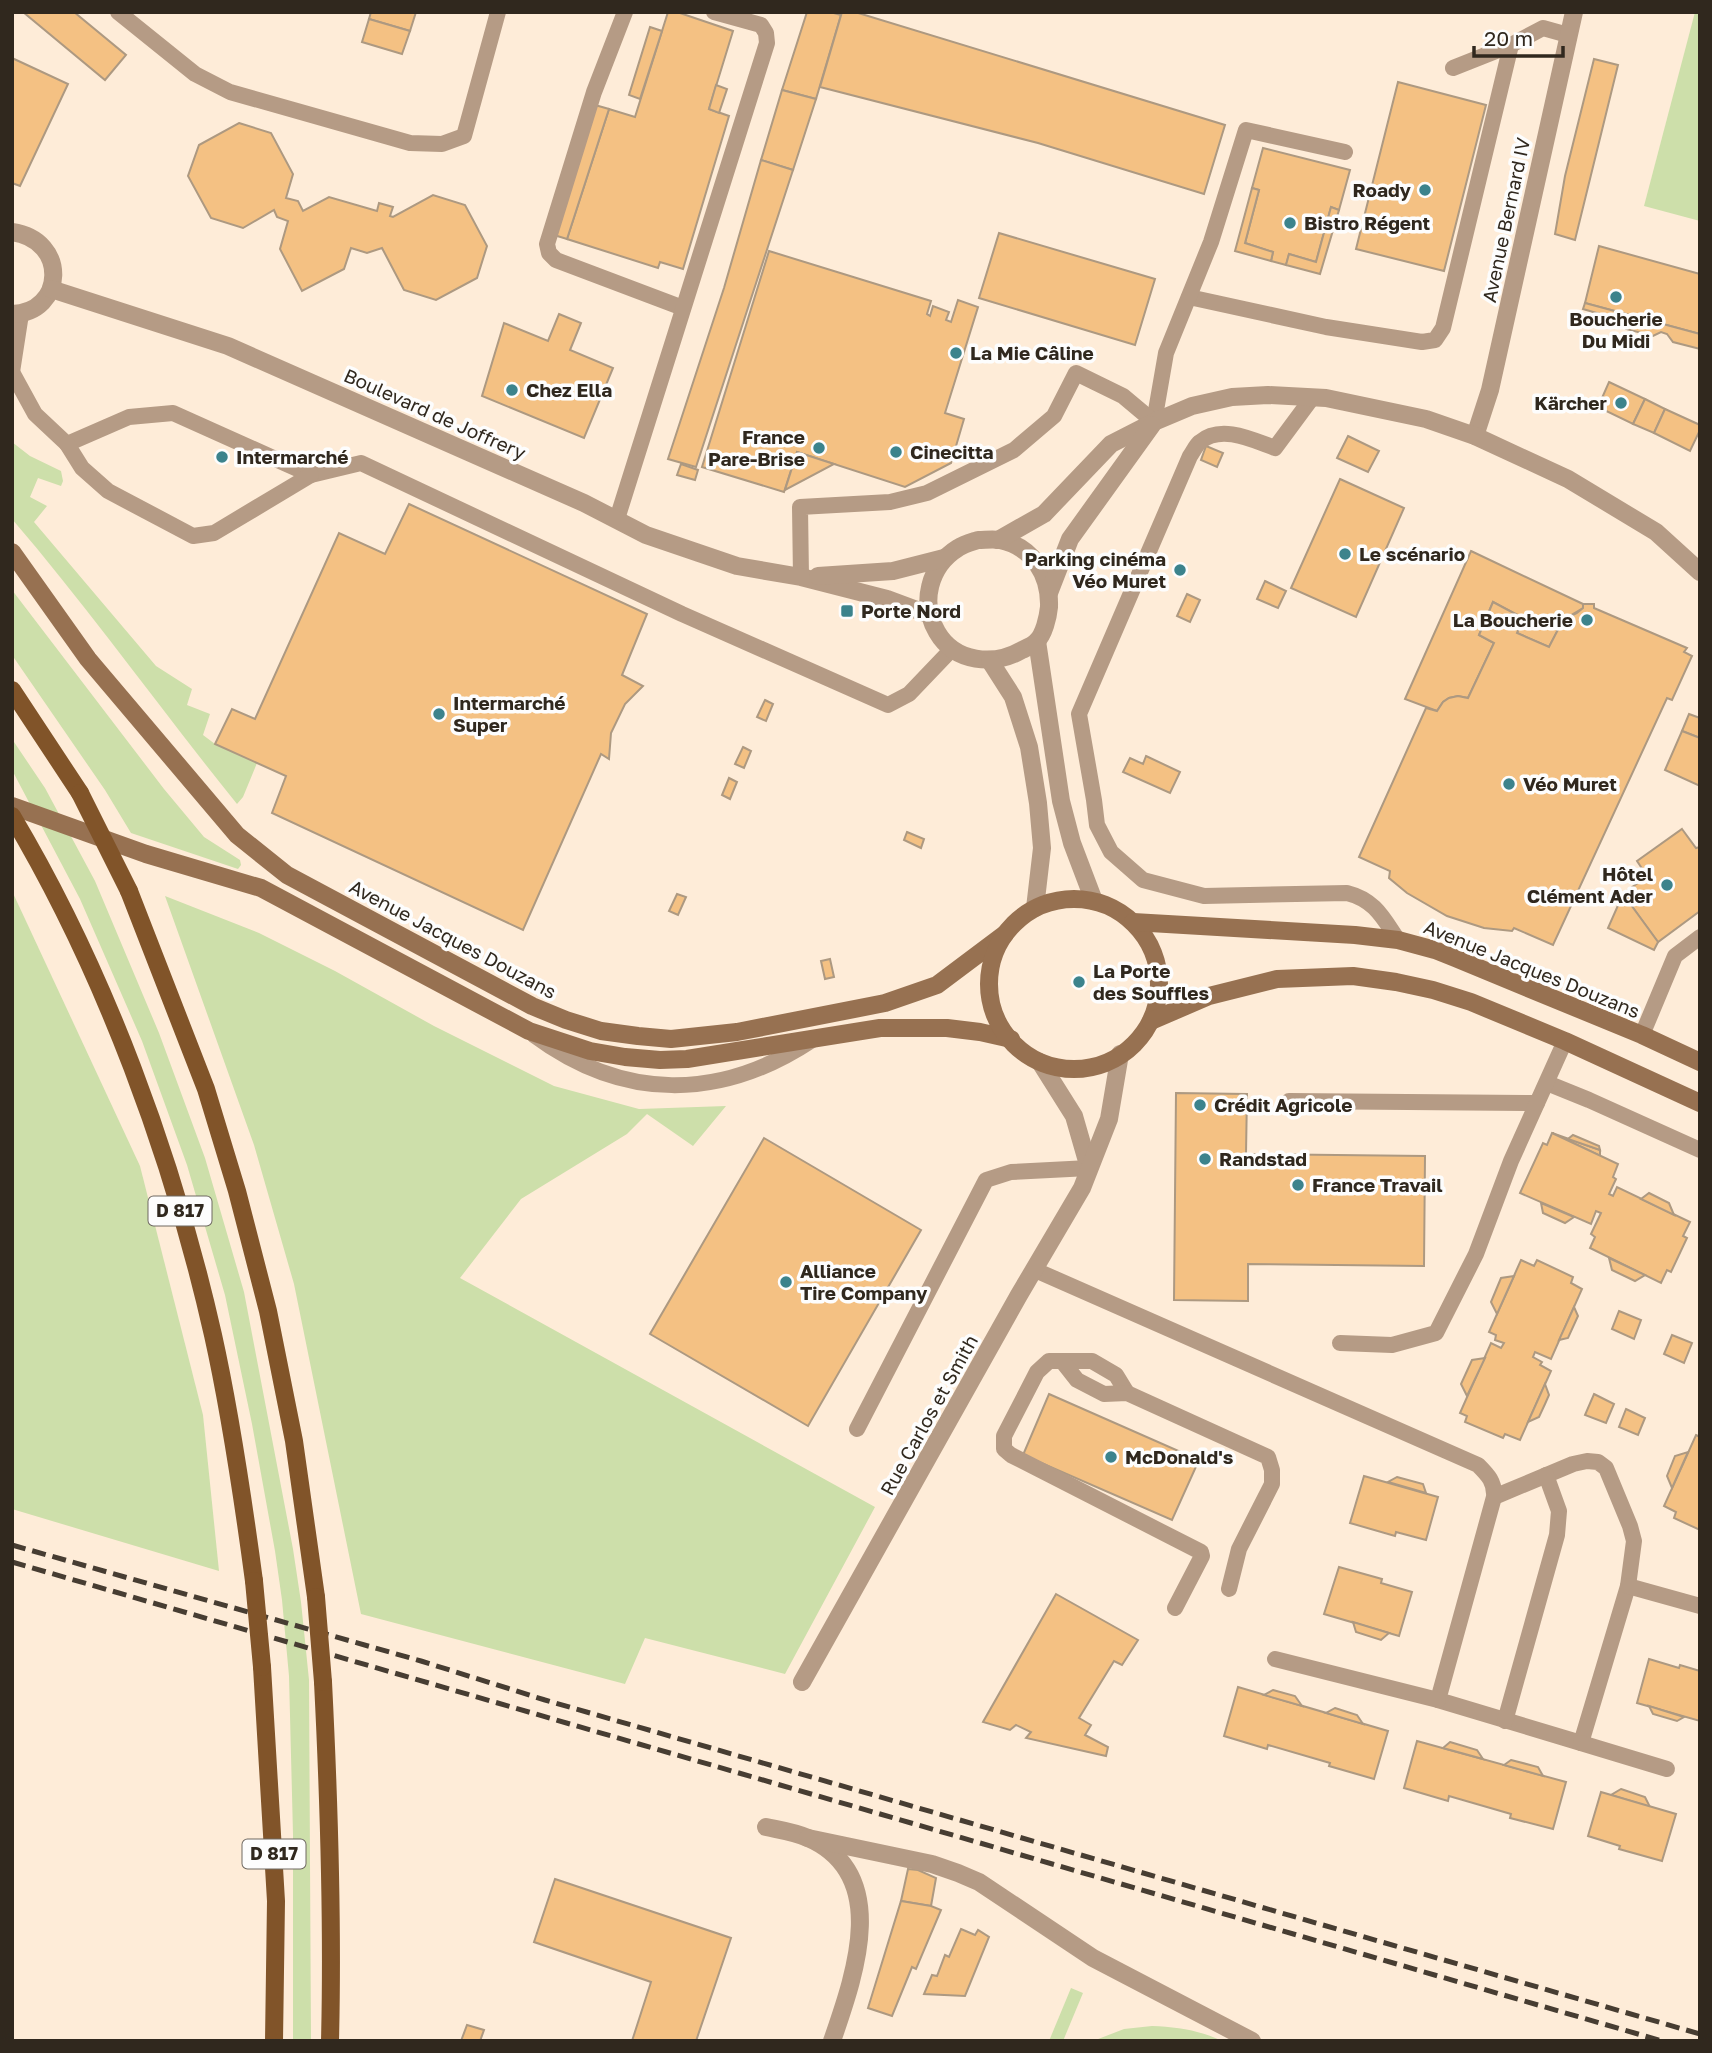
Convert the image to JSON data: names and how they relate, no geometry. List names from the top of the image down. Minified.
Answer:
{"streets":{"main road":["Avenue Jacques Douzans","D 817"],"street":["Avenue Bernard IV","Boulevard de Joffrery","Rue Carlos et Smith"]},"crossings":[["Avenue Jacques Douzans","Rue Carlos et Smith"]],"places":{"other":["Roady","Bistro Régent","Boucherie Du Midi","La Mie Câline","Chez Ella","Kärcher","France Pare-Brise","Cinecitta","Intermarché","Le scénario","Parking cinéma Véo Muret","La Boucherie","Intermarché Super","Véo Muret","Hôtel Clément Ader","La Porte des Souffles","Crédit Agricole","Randstad","France Travail","Alliance Tire Company","McDonald's"],"transit":["Porte Nord"]},"scale_bar":"20 m"}
